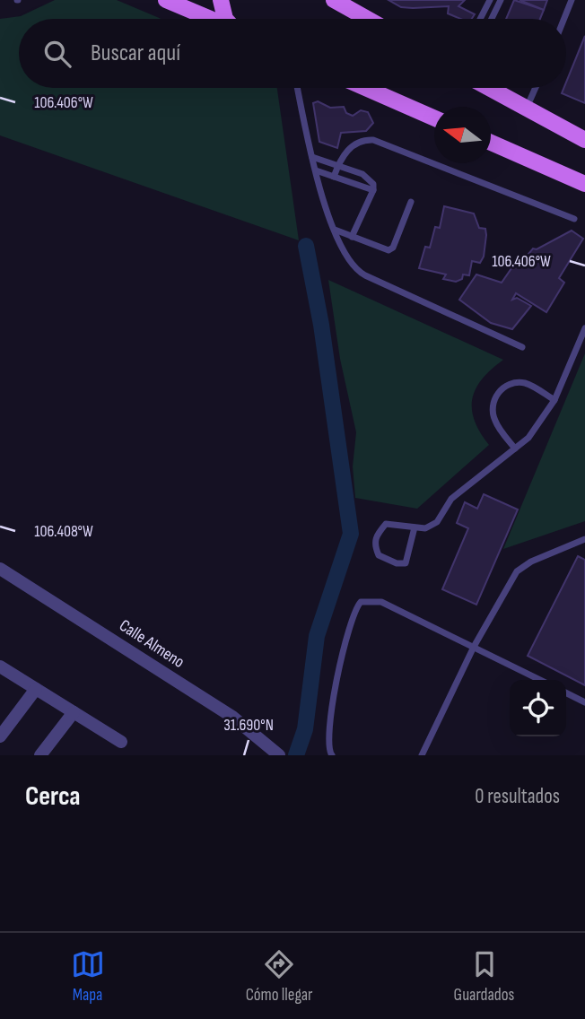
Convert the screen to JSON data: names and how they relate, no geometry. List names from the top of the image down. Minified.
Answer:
{"streets":{"street":["Calle Almeno"]},"north":"left","page":{"search":"Buscar aquí","heading":["Cerca","0 resultados"],"nav":["Mapa","Cómo llegar","Guardados"]},"coordinates":["106.406°W","106.408°W","31.690°N"]}
